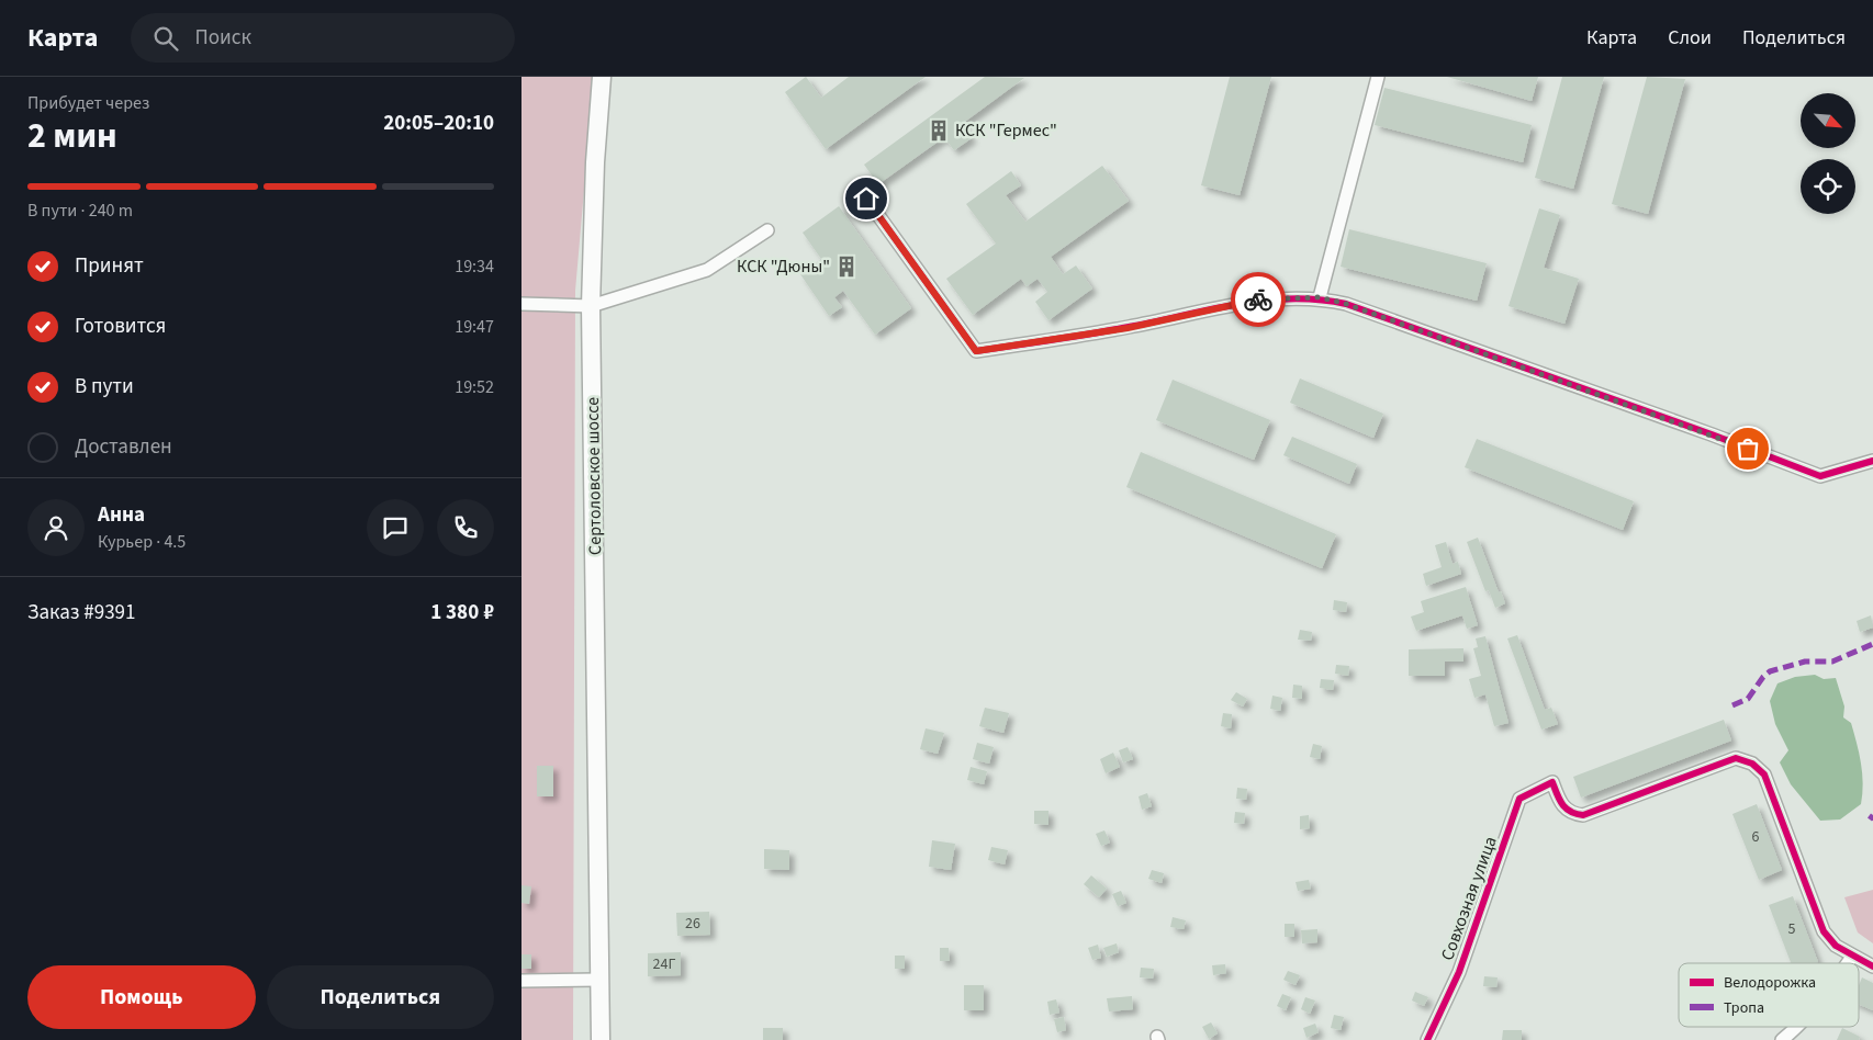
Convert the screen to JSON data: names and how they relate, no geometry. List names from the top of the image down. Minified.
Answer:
{"streets":{"main road":["Сертоловское шоссе"],"street":["Совхозная улица"]},"places":{"building":["КСК \"Гермес\"","КСК \"Дюны\""]},"house_numbers":["6","26","5","24Г"],"legend":["Велодорожка","Тропа"],"north":"bottom right","page":{"header":"Карта","search":"Поиск","nav":["Карта","Слои","Поделиться"],"heading":["2 мин","Прибудет через","20:05–20:10"],"panel":["Анна","Курьер · 4.5","Заказ #9391","1 380 ₽"],"bar":"В пути · 240 m","list":[["Принят","19:34"],["Готовится","19:47"],["В пути","19:52"],"Доставлен"],"buttons":["Помощь","Поделиться"]}}
